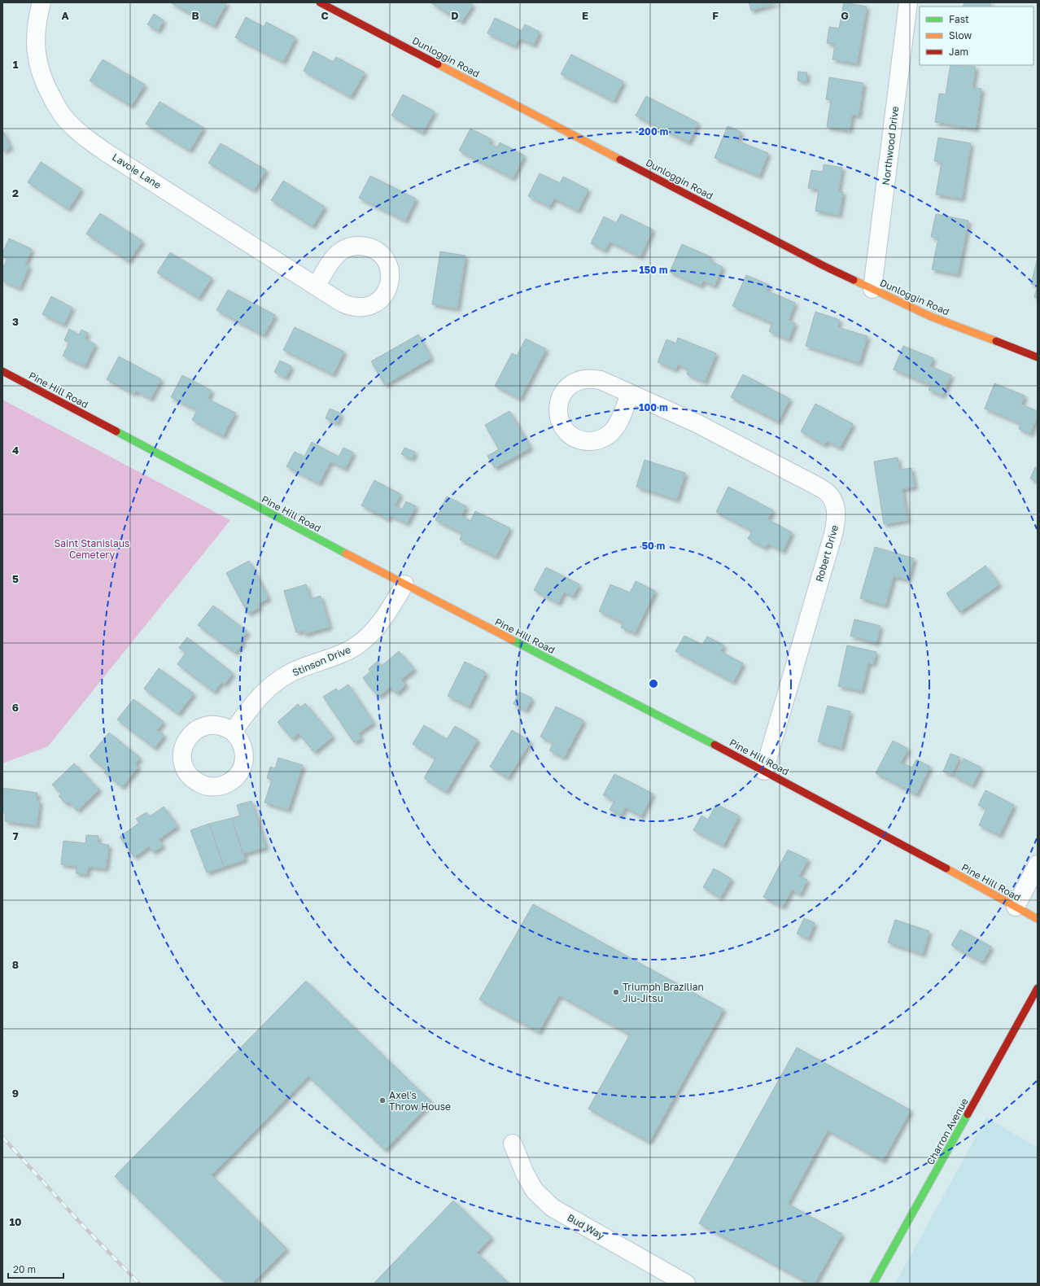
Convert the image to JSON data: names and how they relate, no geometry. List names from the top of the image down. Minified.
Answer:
{"streets":{"street":["Dunloggin Road","Northwood Drive","Lavoie Lane","Pine Hill Road","Robert Drive","Stinson Drive","Charron Avenue","Bud Way"]},"crossings":[["Dunloggin Road","Northwood Drive"],["Pine Hill Road","Robert Drive"],["Pine Hill Road","Stinson Drive"]],"parks":["Saint Stanislaus Cemetery"],"places":["Triumph Brazilian Jiu-Jitsu","Axel's Throw House"],"legend":["Fast","Slow","Jam"],"scale_bar":"20 m","grid":{"columns":["A","B","C","D","E","F","G"],"rows":["1","2","3","4","5","6","7","8","9","10"]},"rings":["200 m","150 m","100 m","50 m"]}
